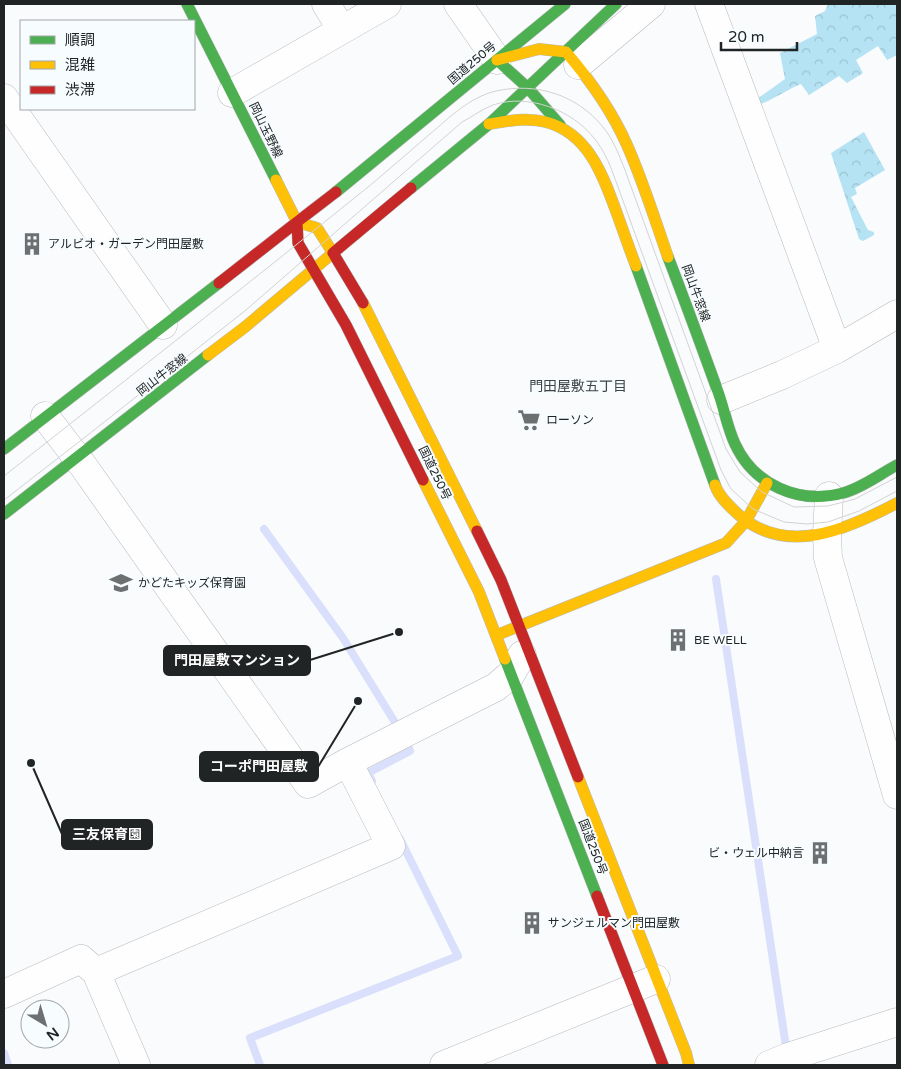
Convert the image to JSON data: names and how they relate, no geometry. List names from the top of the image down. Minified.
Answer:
{"streets":{"main road":["国道250号","岡山玉野線","岡山牛窓線"]},"crossings":[["国道250号","岡山玉野線"],["国道250号","岡山牛窓線"]],"districts":["門田屋敷五丁目"],"places":{"building":["アルビオ・ガーデン門田屋敷","BE WELL","ビ・ウェル中納言","サンジェルマン門田屋敷"],"supermarket":["ローソン"],"school or university":["かどたキッズ保育園"],"other":["門田屋敷マンション","コーポ門田屋敷","三友保育園"]},"legend":["順調","混雑","渋滞"],"scale_bar":"20 m","north":"bottom right"}
